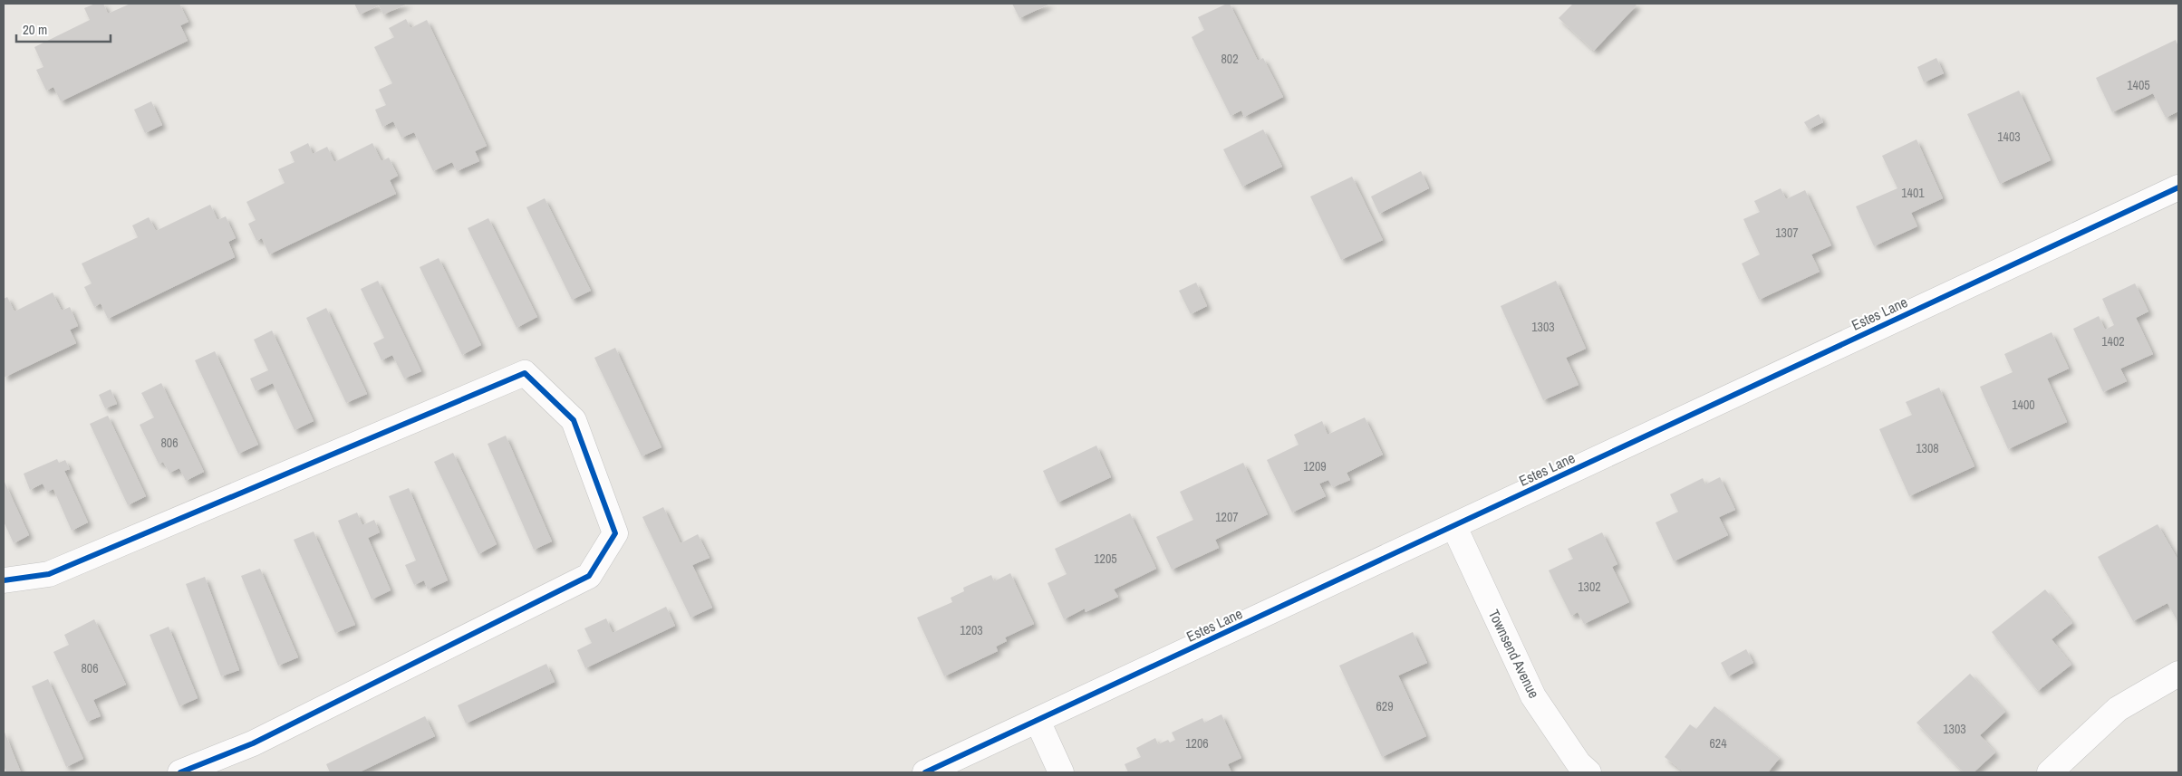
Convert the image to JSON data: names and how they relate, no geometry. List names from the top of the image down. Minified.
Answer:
{"streets":{"street":["Estes Lane","Townsend Avenue"]},"crossings":[["Estes Lane","Townsend Avenue"]],"house_numbers":["802","1405","1403","1401","1307","1303","1402","1400","806","1308","1209","1207","1205","1302","1203","806","629","1303","1206","624"],"scale_bar":"20 m"}
